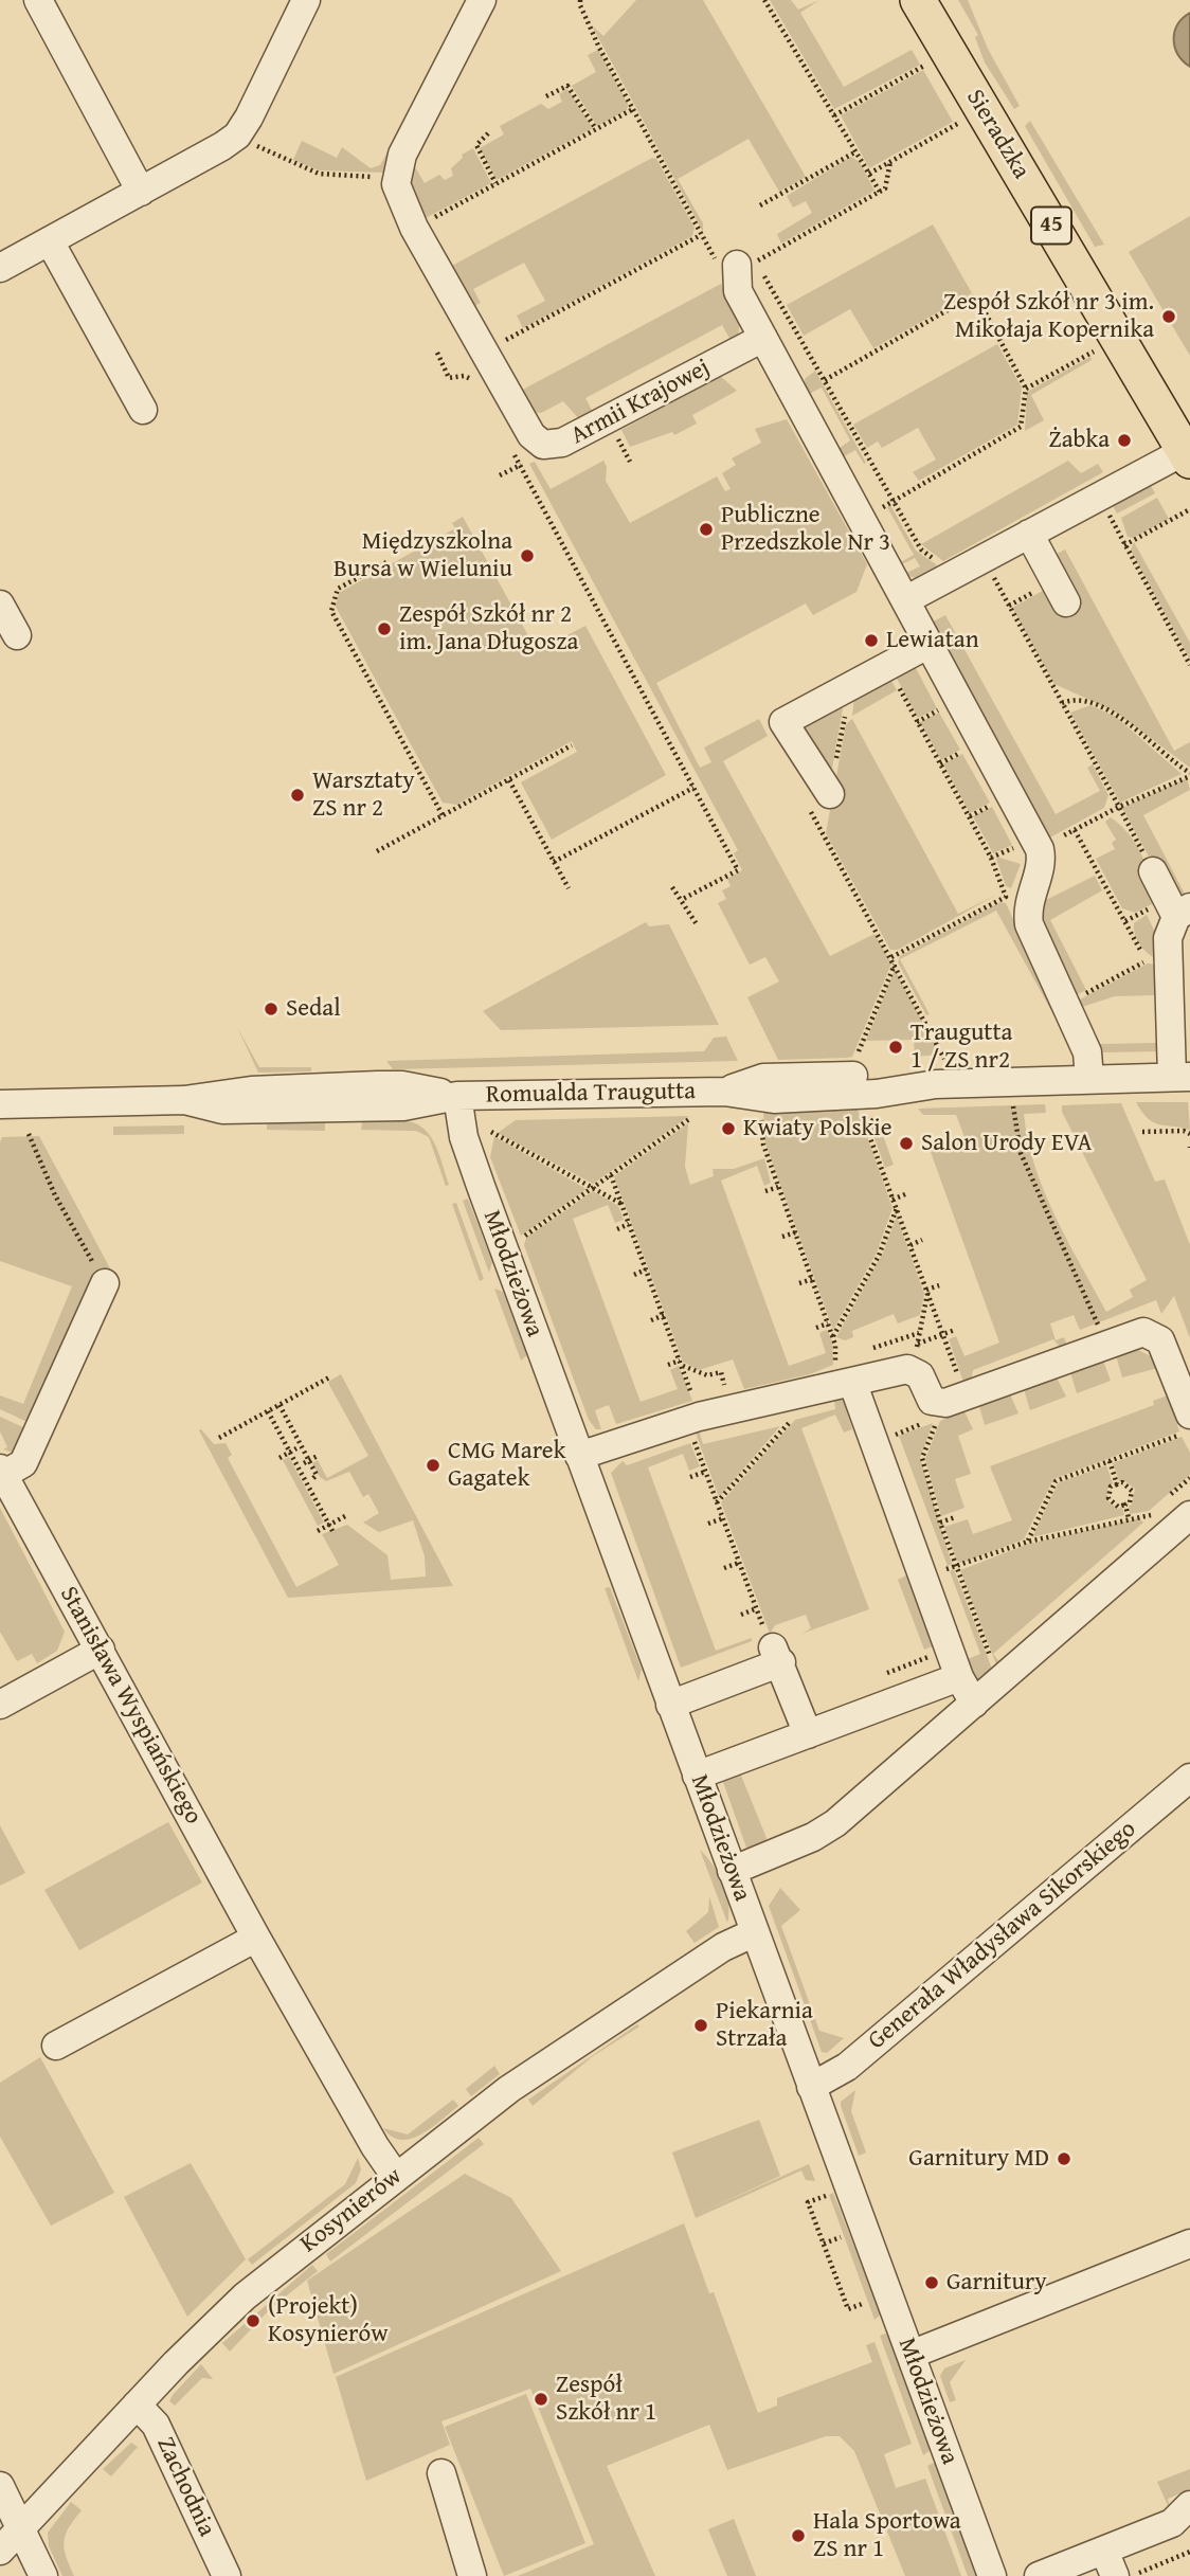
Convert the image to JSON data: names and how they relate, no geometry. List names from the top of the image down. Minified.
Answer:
{"streets":{"main road":["Sieradzka","45"],"street":["Armii Krajowej","Romualda Traugutta","Młodzieżowa","Stanisława Wyspiańskiego","Generała Władysława Sikorskiego","Kosynierów","Zachodnia"]},"crossings":[["Romualda Traugutta","Młodzieżowa"],["Młodzieżowa","Generała Władysława Sikorskiego"],["Młodzieżowa","Kosynierów"],["Stanisława Wyspiańskiego","Kosynierów"],["Kosynierów","Zachodnia"]],"places":["Zespół Szkół nr 3 im. Mikołaja Kopernika","Żabka","Publiczne Przedszkole Nr 3","Międzyszkolna Bursa w Wieluniu","Zespół Szkół nr 2 im. Jana Długosza","Lewiatan","Warsztaty ZS nr 2","Sedal","Traugutta 1 / ZS nr2","Kwiaty Polskie","Salon Urody EVA","CMG Marek Gagatek","Piekarnia Strzała","Garnitury MD","Garnitury","(Projekt) Kosynierów","Zespół Szkół nr 1","Hala Sportowa ZS nr 1"]}
